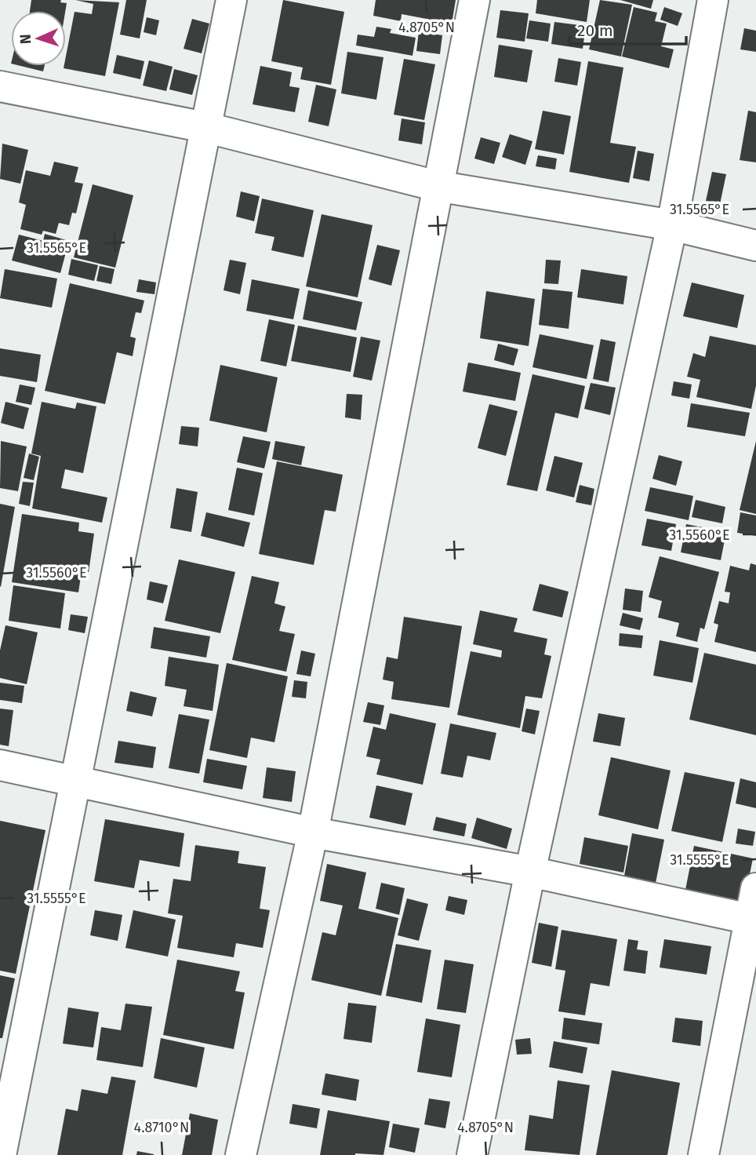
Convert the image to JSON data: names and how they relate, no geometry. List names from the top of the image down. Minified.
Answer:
{"scale_bar":"20 m","north":"left","coordinates":["4.8705°N","31.5565°E","31.5560°E","31.5555°E","4.8710°N"]}
